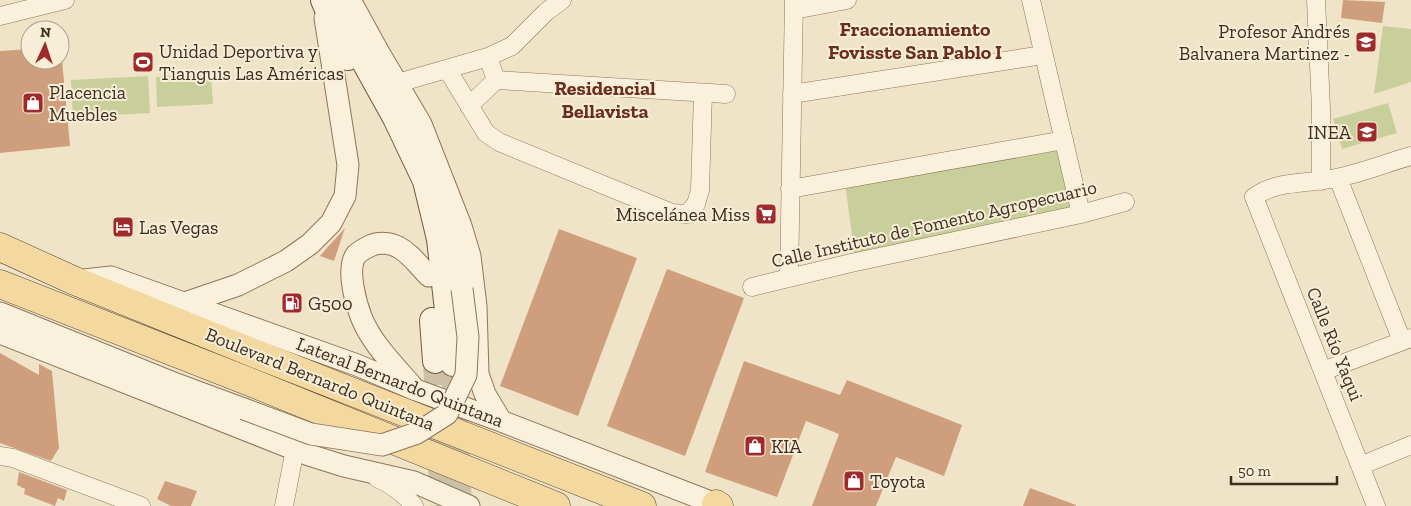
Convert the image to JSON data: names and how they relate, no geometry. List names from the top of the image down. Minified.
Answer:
{"streets":{"main road":["Boulevard Bernardo Quintana"],"street":["Calle Instituto de Fomento Agropecuario","Calle Río Yaqui","Lateral Bernardo Quintana"]},"crossings":[["Boulevard Bernardo Quintana","Lateral Bernardo Quintana"]],"districts":["Fraccionamiento Fovisste San Pablo I","Residencial Bellavista"],"places":{"school or university":["Profesor Andrés Balvanera Martinez -","INEA"],"sports":["Unidad Deportiva y Tianguis Las Américas"],"shop":["Placencia Muebles","KIA","Toyota"],"supermarket":["Miscelánea Miss"],"hotel":["Las Vegas"],"fuel station":["G500"]},"scale_bar":"50 m","north":"top"}
